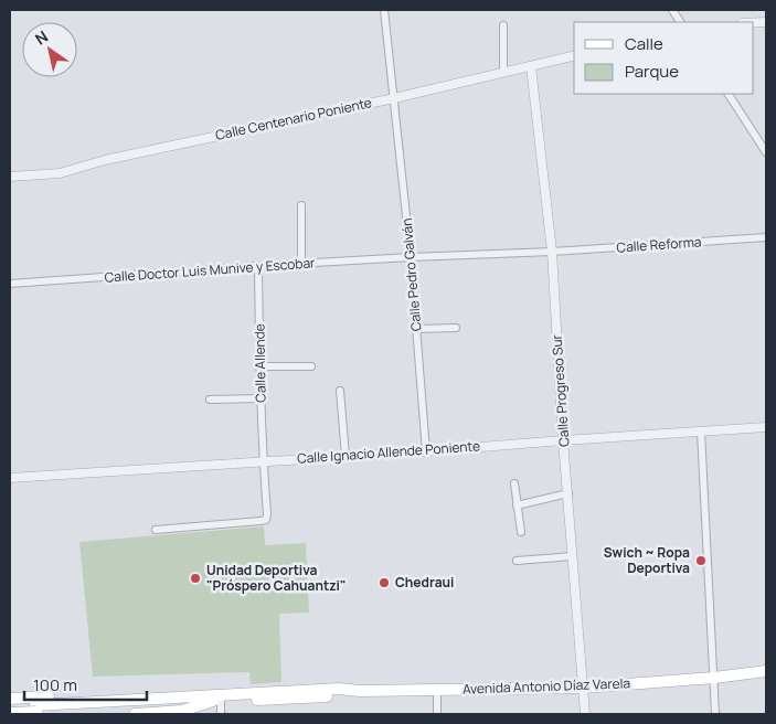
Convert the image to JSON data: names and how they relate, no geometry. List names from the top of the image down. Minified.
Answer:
{"streets":{"main road":["Avenida Antonio Díaz Varela"],"street":["Calle Centenario Poniente","Calle Reforma","Calle Doctor Luis Munive y Escobar","Calle Pedro Galván","Calle Allende","Calle Progreso Sur","Calle Ignacio Allende Poniente"]},"crossings":[["Calle Centenario Poniente","Calle Pedro Galván"],["Calle Centenario Poniente","Calle Progreso Sur"],["Calle Reforma","Calle Doctor Luis Munive y Escobar"],["Calle Reforma","Calle Pedro Galván"],["Calle Reforma","Calle Progreso Sur"],["Calle Doctor Luis Munive y Escobar","Calle Pedro Galván"],["Calle Doctor Luis Munive y Escobar","Calle Allende"],["Calle Pedro Galván","Calle Ignacio Allende Poniente"],["Calle Allende","Calle Ignacio Allende Poniente"],["Calle Progreso Sur","Calle Ignacio Allende Poniente"],["Calle Progreso Sur","Avenida Antonio Díaz Varela"]],"places":["Swich ~ Ropa Deportiva","Unidad Deportiva \"Próspero Cahuantzi\"","Chedraui"],"legend":["Calle","Parque"],"scale_bar":"100 m","north":"top left"}
